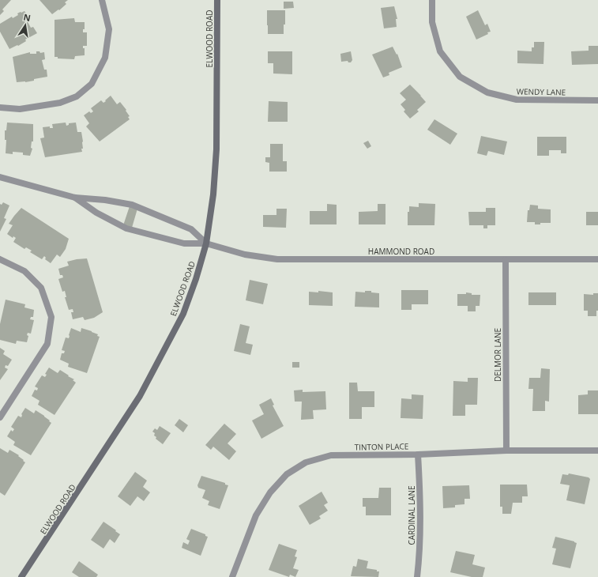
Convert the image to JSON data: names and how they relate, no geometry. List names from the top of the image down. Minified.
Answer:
{"streets":{"main road":["ELWOOD ROAD"],"street":["WENDY LANE","HAMMOND ROAD","DELMOR LANE","TINTON PLACE","CARDINAL LANE"]},"crossings":[["ELWOOD ROAD","HAMMOND ROAD"],["HAMMOND ROAD","DELMOR LANE"],["DELMOR LANE","TINTON PLACE"],["TINTON PLACE","CARDINAL LANE"]],"north":"top"}
